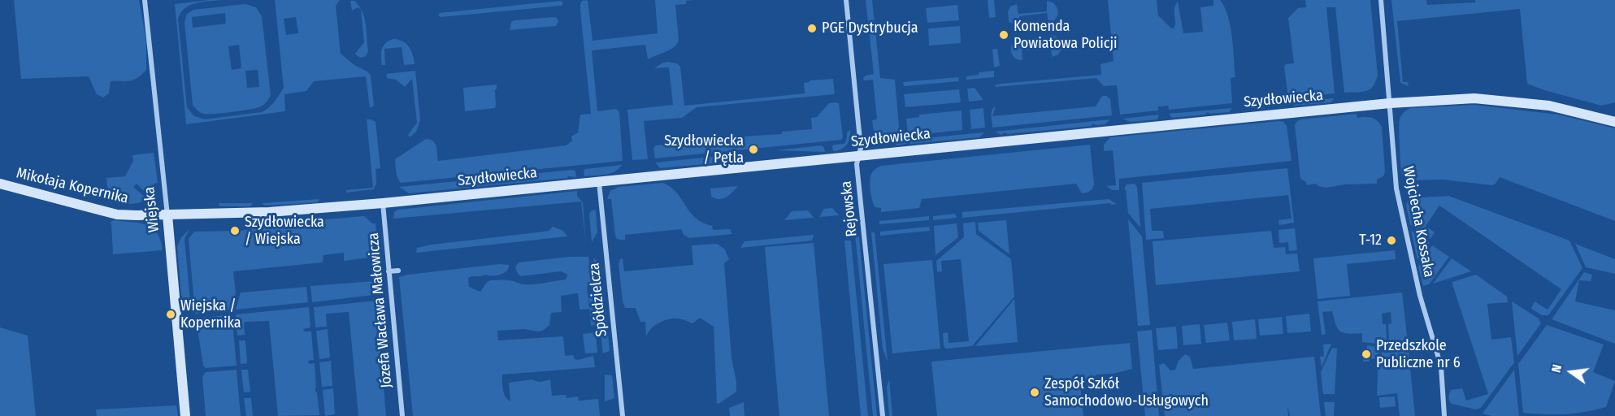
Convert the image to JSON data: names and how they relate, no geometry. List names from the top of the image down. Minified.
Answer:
{"streets":{"street":["Szydłowiecka","Mikołaja Kopernika","Rejowska","Wiejska","Wojciecha Kossaka","Spółdzielcza","Józefa Wacława Małowicza"]},"crossings":[["Szydłowiecka","Mikołaja Kopernika"],["Szydłowiecka","Rejowska"],["Szydłowiecka","Wiejska"],["Szydłowiecka","Wojciecha Kossaka"],["Szydłowiecka","Spółdzielcza"],["Szydłowiecka","Józefa Wacława Małowicza"],["Mikołaja Kopernika","Wiejska"]],"places":["PGE Dystrybucja","Komenda Powiatowa Policji","Szydłowiecka / Pętla","Szydłowiecka / Wiejska","T-12","Wiejska / Kopernika","Przedszkole Publiczne nr 6","Zespół Szkół Samochodowo-Usługowych"],"north":"left"}
